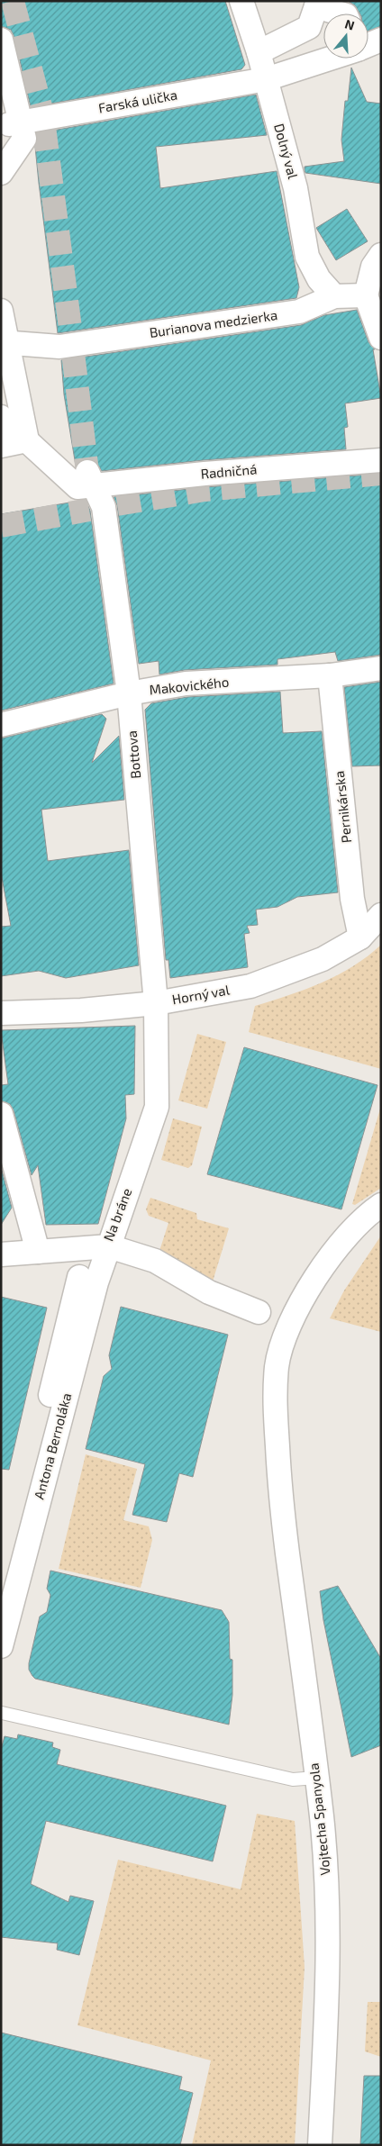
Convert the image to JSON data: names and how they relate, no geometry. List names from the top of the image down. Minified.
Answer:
{"streets":{"street":["Farská ulička","Dolný val","Burianova medzierka","Radničná","Makovického","Bottova","Pernikárska","Horný val","Na bráne","Antona Bernoláka","Vojtecha Spanyola"]},"crossings":[["Farská ulička","Dolný val"],["Dolný val","Burianova medzierka"],["Radničná","Bottova"],["Makovického","Bottova"],["Makovického","Pernikárska"],["Bottova","Horný val"],["Bottova","Na bráne"],["Pernikárska","Horný val"],["Horný val","Na bráne"],["Na bráne","Antona Bernoláka"]],"north":"top"}
